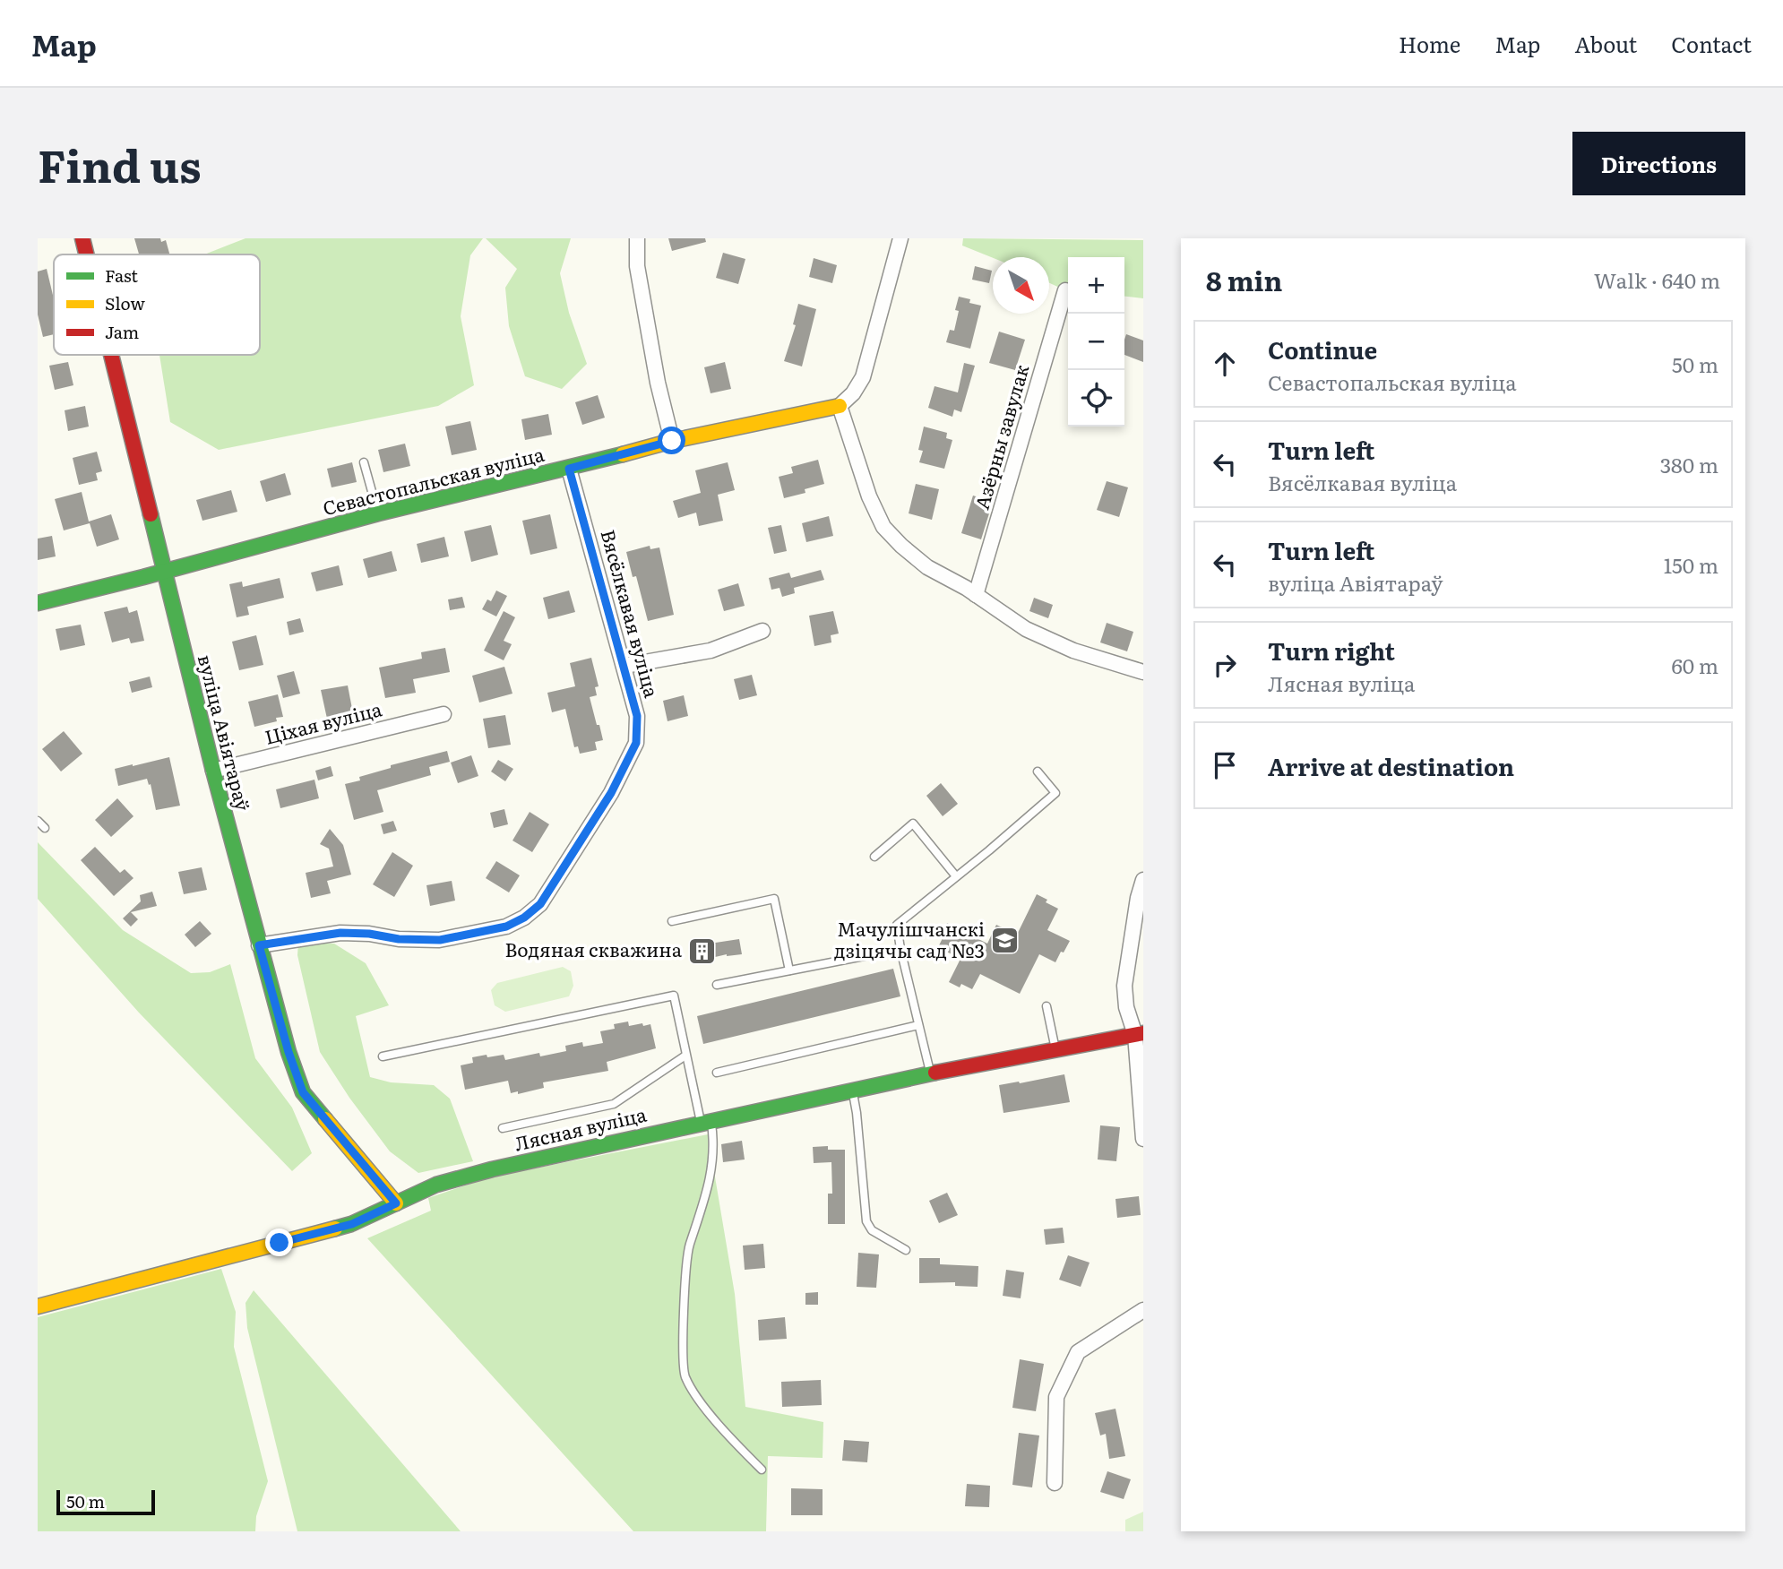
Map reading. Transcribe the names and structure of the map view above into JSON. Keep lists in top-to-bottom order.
{
  "streets": {
    "street": [
      "Азёрны завулак",
      "Севастопальская вуліца",
      "Вясёлкавая вуліца",
      "Ціхая вуліца",
      "вуліца Авіятараў",
      "Лясная вуліца"
    ]
  },
  "crossings": [
    ["Севастопальская вуліца", "Вясёлкавая вуліца"],
    ["Севастопальская вуліца", "вуліца Авіятараў"],
    ["Вясёлкавая вуліца", "вуліца Авіятараў"],
    ["Ціхая вуліца", "вуліца Авіятараў"],
    ["вуліца Авіятараў", "Лясная вуліца"]
  ],
  "places": {
    "school or university": ["Мачулішчанскі дзіцячы сад №3"],
    "building": ["Водяная скважина"]
  },
  "legend": ["Fast", "Slow", "Jam"],
  "scale_bar": "50 m",
  "north": "bottom right",
  "page": {
    "header": "Map",
    "nav": [
      "Home",
      "Map",
      "About",
      "Contact"
    ],
    "title": "Find us",
    "buttons": "Directions",
    "heading": ["8 min", "Walk · 640 m"],
    "map_buttons": ["+", "−"],
    "list": [
      ["Continue", "Севастопальская вуліца", "50 m"],
      ["Turn left", "Вясёлкавая вуліца", "380 m"],
      ["Turn left", "вуліца Авіятараў", "150 m"],
      ["Turn right", "Лясная вуліца", "60 m"],
      "Arrive at destination"
    ],
    "scale": "50 m"
  }
}
